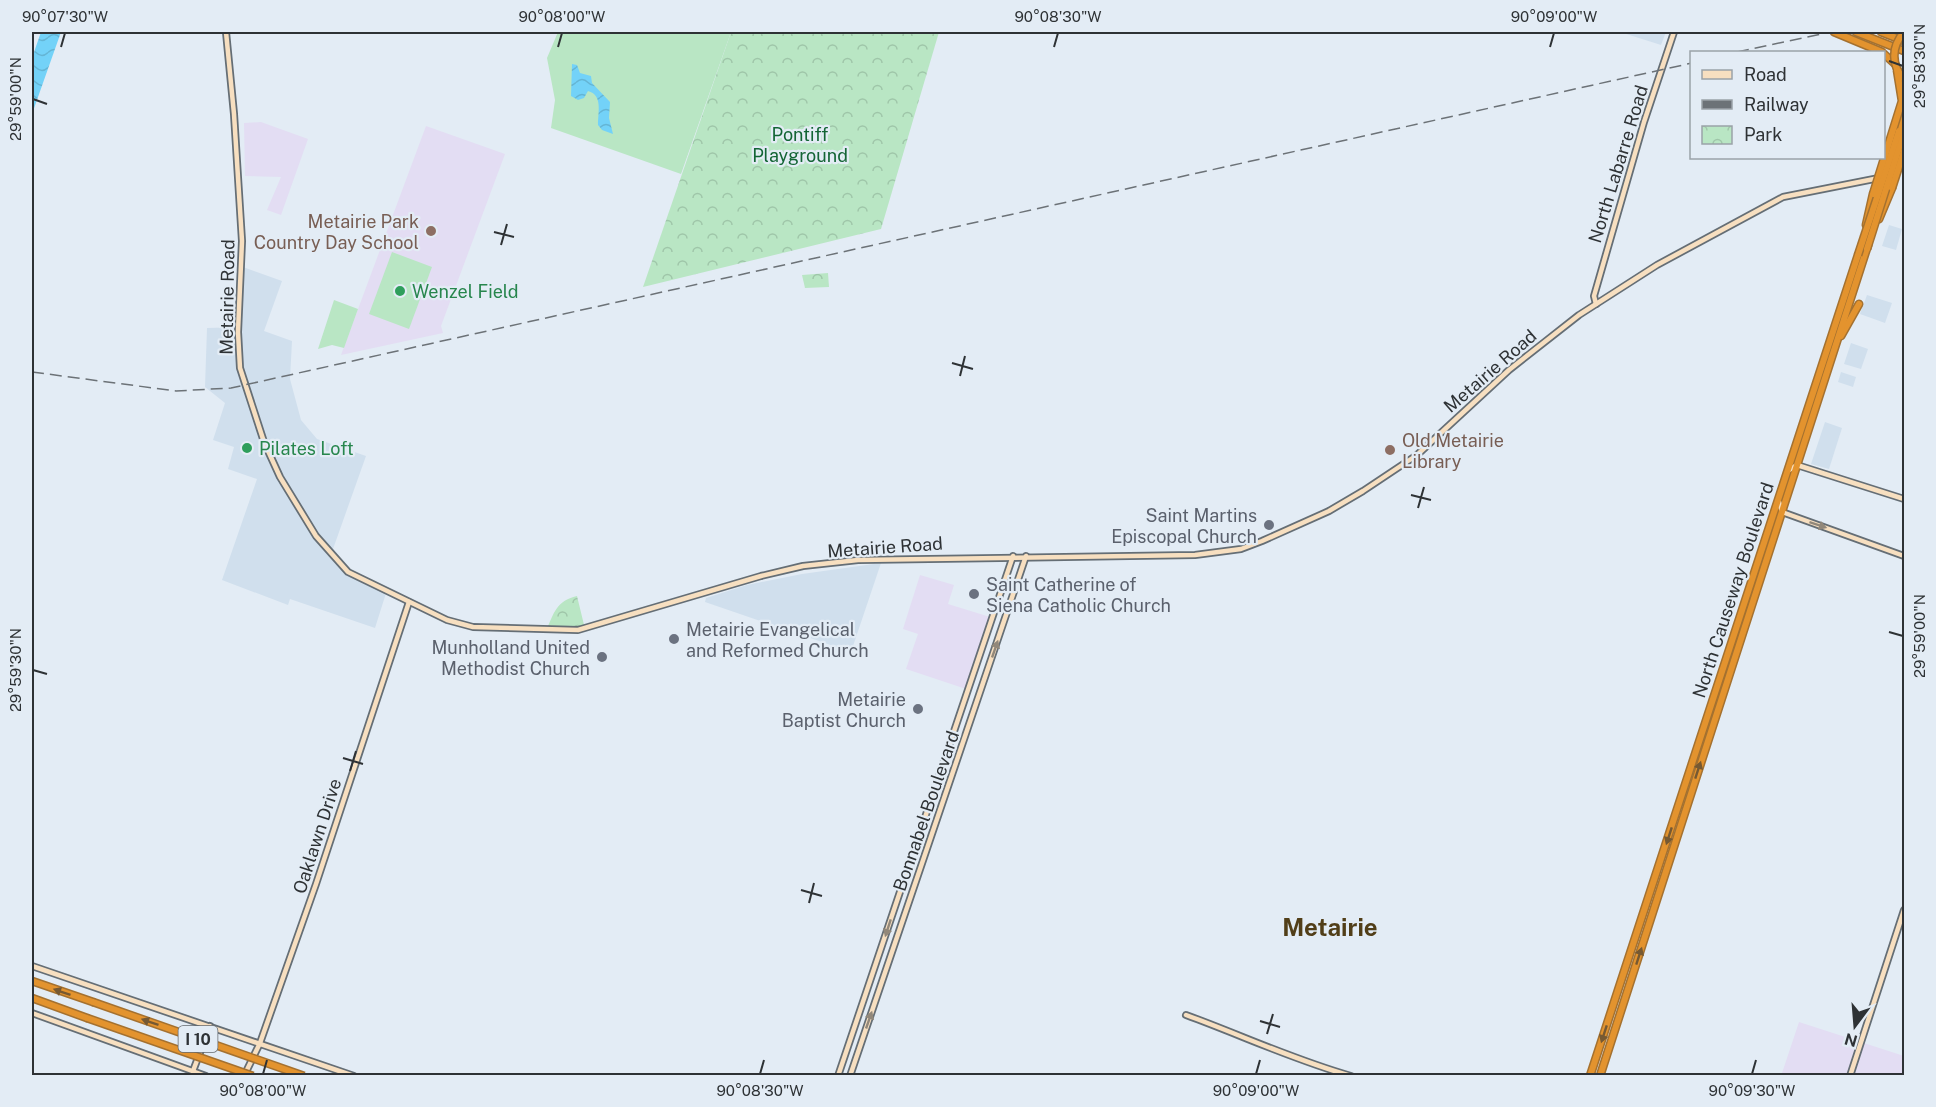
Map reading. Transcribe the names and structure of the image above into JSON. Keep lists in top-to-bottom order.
{
  "streets": {
    "highway": ["North Causeway Boulevard", "I 10"],
    "main road": [
      "North Labarre Road",
      "Metairie Road",
      "Bonnabel Boulevard",
      "Oaklawn Drive"
    ]
  },
  "crossings": [
    ["North Labarre Road", "Metairie Road"],
    ["Metairie Road", "Bonnabel Boulevard"],
    ["Metairie Road", "Oaklawn Drive"]
  ],
  "districts": ["Metairie"],
  "parks": ["Pontiff Playground"],
  "places": [
    "Metairie Park Country Day School",
    "Wenzel Field",
    "Pilates Loft",
    "Old Metairie Library",
    "Saint Martins Episcopal Church",
    "Saint Catherine of Siena Catholic Church",
    "Metairie Evangelical and Reformed Church",
    "Munholland United Methodist Church",
    "Metairie Baptist Church"
  ],
  "legend": ["Road", "Railway", "Park"],
  "north": "bottom",
  "coordinates": [
    "90°07'30\"W",
    "90°08'00\"W",
    "90°08'30\"W",
    "90°09'00\"W",
    "29°58'30\"N",
    "29°59'00\"N",
    "29°59'30\"N",
    "90°09'30\"W"
  ]
}
